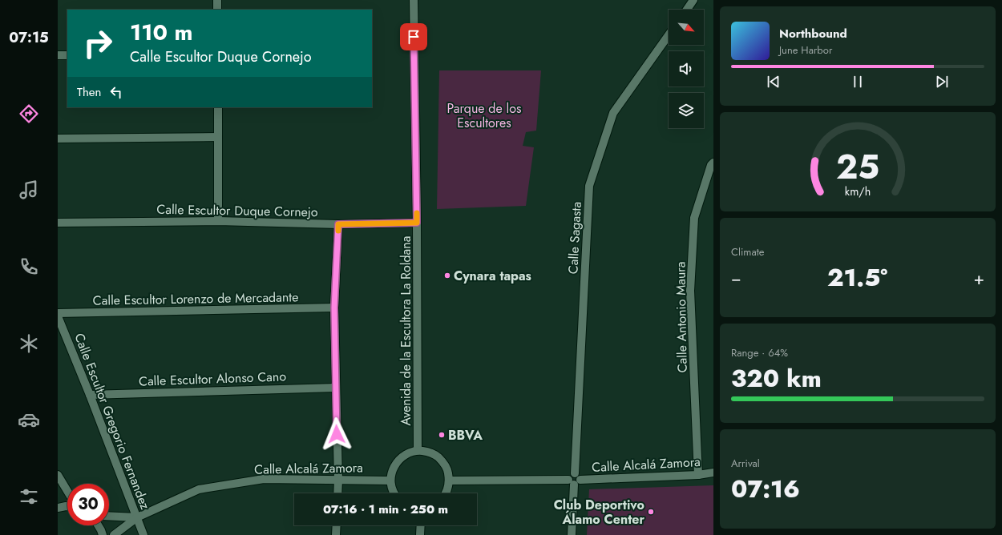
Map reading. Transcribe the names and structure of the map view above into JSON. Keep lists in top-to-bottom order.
{
  "streets": {
    "street": [
      "Calle Escultor Duque Cornejo",
      "Calle Sagasta",
      "Calle Escultor Lorenzo de Mercadante",
      "Calle Antonio Maura",
      "Avenida de la Escultora La Roldana",
      "Calle Escultor Alonso Cano",
      "Calle Escultor Gregorio Fernandez",
      "Calle Alcalá Zamora"
    ]
  },
  "crossings": [
    ["Calle Escultor Duque Cornejo", "Avenida de la Escultora La Roldana"],
    ["Calle Sagasta", "Calle Alcalá Zamora"],
    ["Calle Antonio Maura", "Calle Alcalá Zamora"],
    ["Calle Escultor Alonso Cano", "Calle Escultor Gregorio Fernandez"],
    ["Calle Escultor Gregorio Fernandez", "Calle Alcalá Zamora"]
  ],
  "parks": ["Parque de los Escultores"],
  "places": ["Cynara tapas", "BBVA", "Club Deportivo Álamo Center"],
  "north": "bottom right",
  "page": {
    "tabs": "07:15",
    "turn": ["110 m", "Calle Escultor Duque Cornejo"],
    "song": ["Northbound", "June Harbor"],
    "then": "Then",
    "tile": [
      "Climate",
      ["Range · 64%", "320 km"],
      ["Arrival", "07:16"]
    ],
    "heat": ["−", "21.5°", "+"],
    "limit": "30",
    "trip": "07:16 · 1 min · 250 m",
    "gauge": ["25", "km/h"]
  }
}
